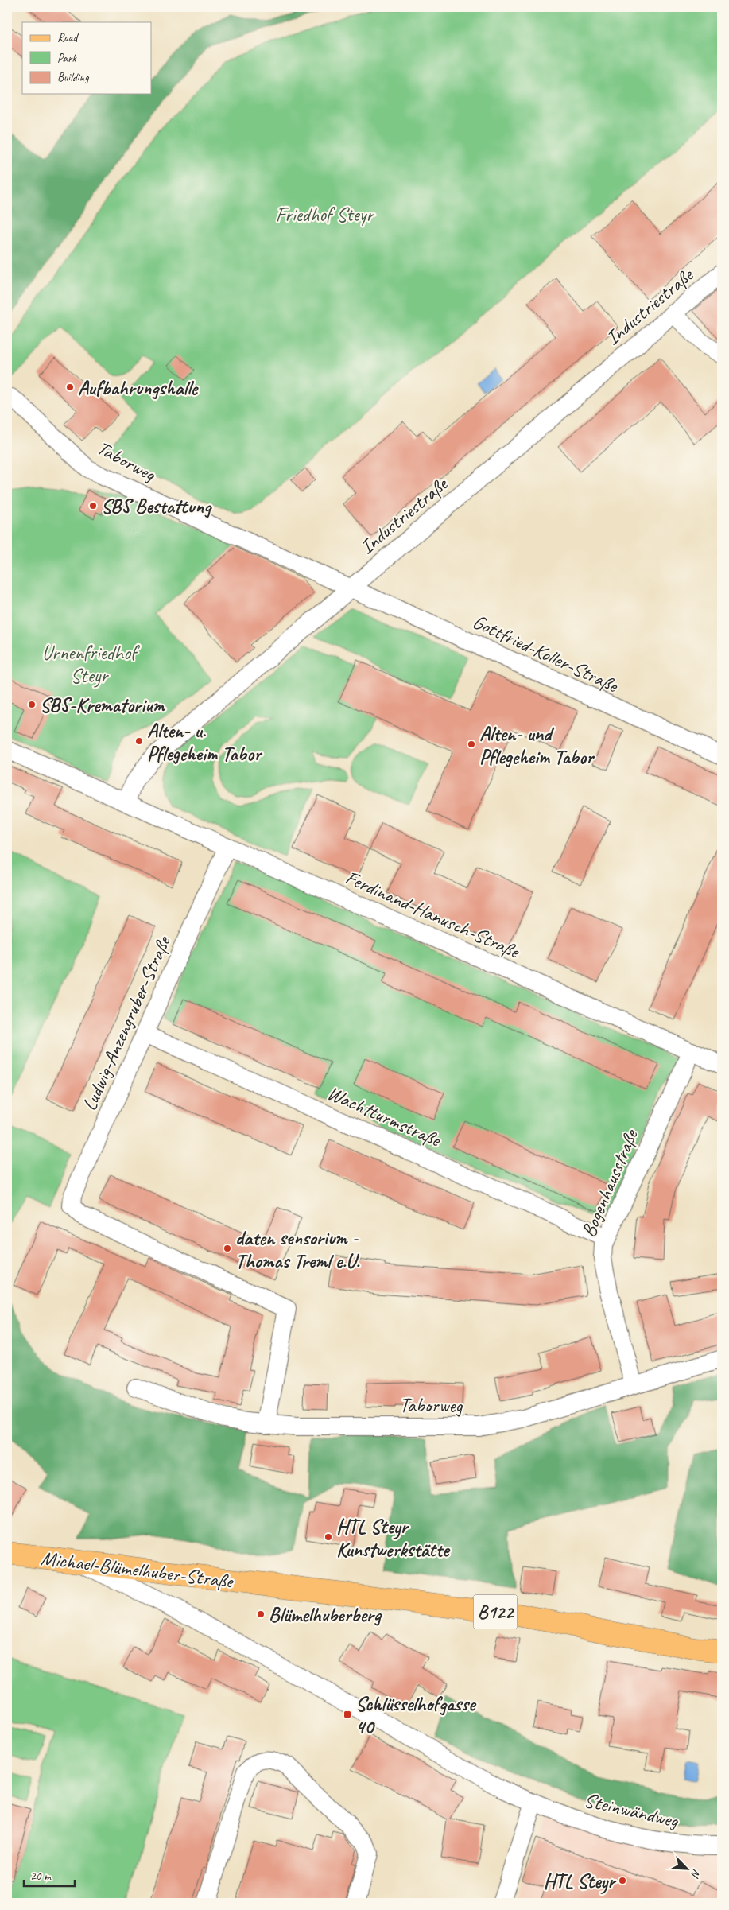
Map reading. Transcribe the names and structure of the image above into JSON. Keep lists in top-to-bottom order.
{
  "streets": {
    "main road": ["Michael-Blümelhuber-Straße", "B122"],
    "street": [
      "Industriestraße",
      "Taborweg",
      "Gottfried-Koller-Straße",
      "Ferdinand-Hanusch-Straße",
      "Ludwig-Anzengruber-Straße",
      "Wachtturmstraße",
      "Bogenhausstraße",
      "Steinwändweg"
    ]
  },
  "crossings": [
    ["Industriestraße", "Taborweg"],
    ["Industriestraße", "Gottfried-Koller-Straße"],
    ["Industriestraße", "Ferdinand-Hanusch-Straße"],
    ["Taborweg", "Gottfried-Koller-Straße"],
    ["Taborweg", "Ludwig-Anzengruber-Straße"],
    ["Taborweg", "Bogenhausstraße"],
    ["Ferdinand-Hanusch-Straße", "Ludwig-Anzengruber-Straße"],
    ["Ferdinand-Hanusch-Straße", "Bogenhausstraße"],
    ["Ludwig-Anzengruber-Straße", "Wachtturmstraße"],
    ["Wachtturmstraße", "Bogenhausstraße"],
    ["Michael-Blümelhuber-Straße", "Steinwändweg"]
  ],
  "parks": ["Friedhof Steyr", "Urnenfriedhof Steyr"],
  "places": {
    "other": [
      "Aufbahrungshalle",
      "SBS Bestattung",
      "SBS-Krematorium",
      "Alten- u. Pflegeheim Tabor",
      "Alten- und Pflegeheim Tabor",
      "daten sensorium - Thomas Treml e.U.",
      "HTL Steyr Kunstwerkstätte",
      "Blümelhuberberg",
      "HTL Steyr"
    ],
    "transit": ["Schlüsselhofgasse 40"]
  },
  "legend": ["Road", "Park", "Building"],
  "scale_bar": "20 m",
  "north": "bottom right"
}
